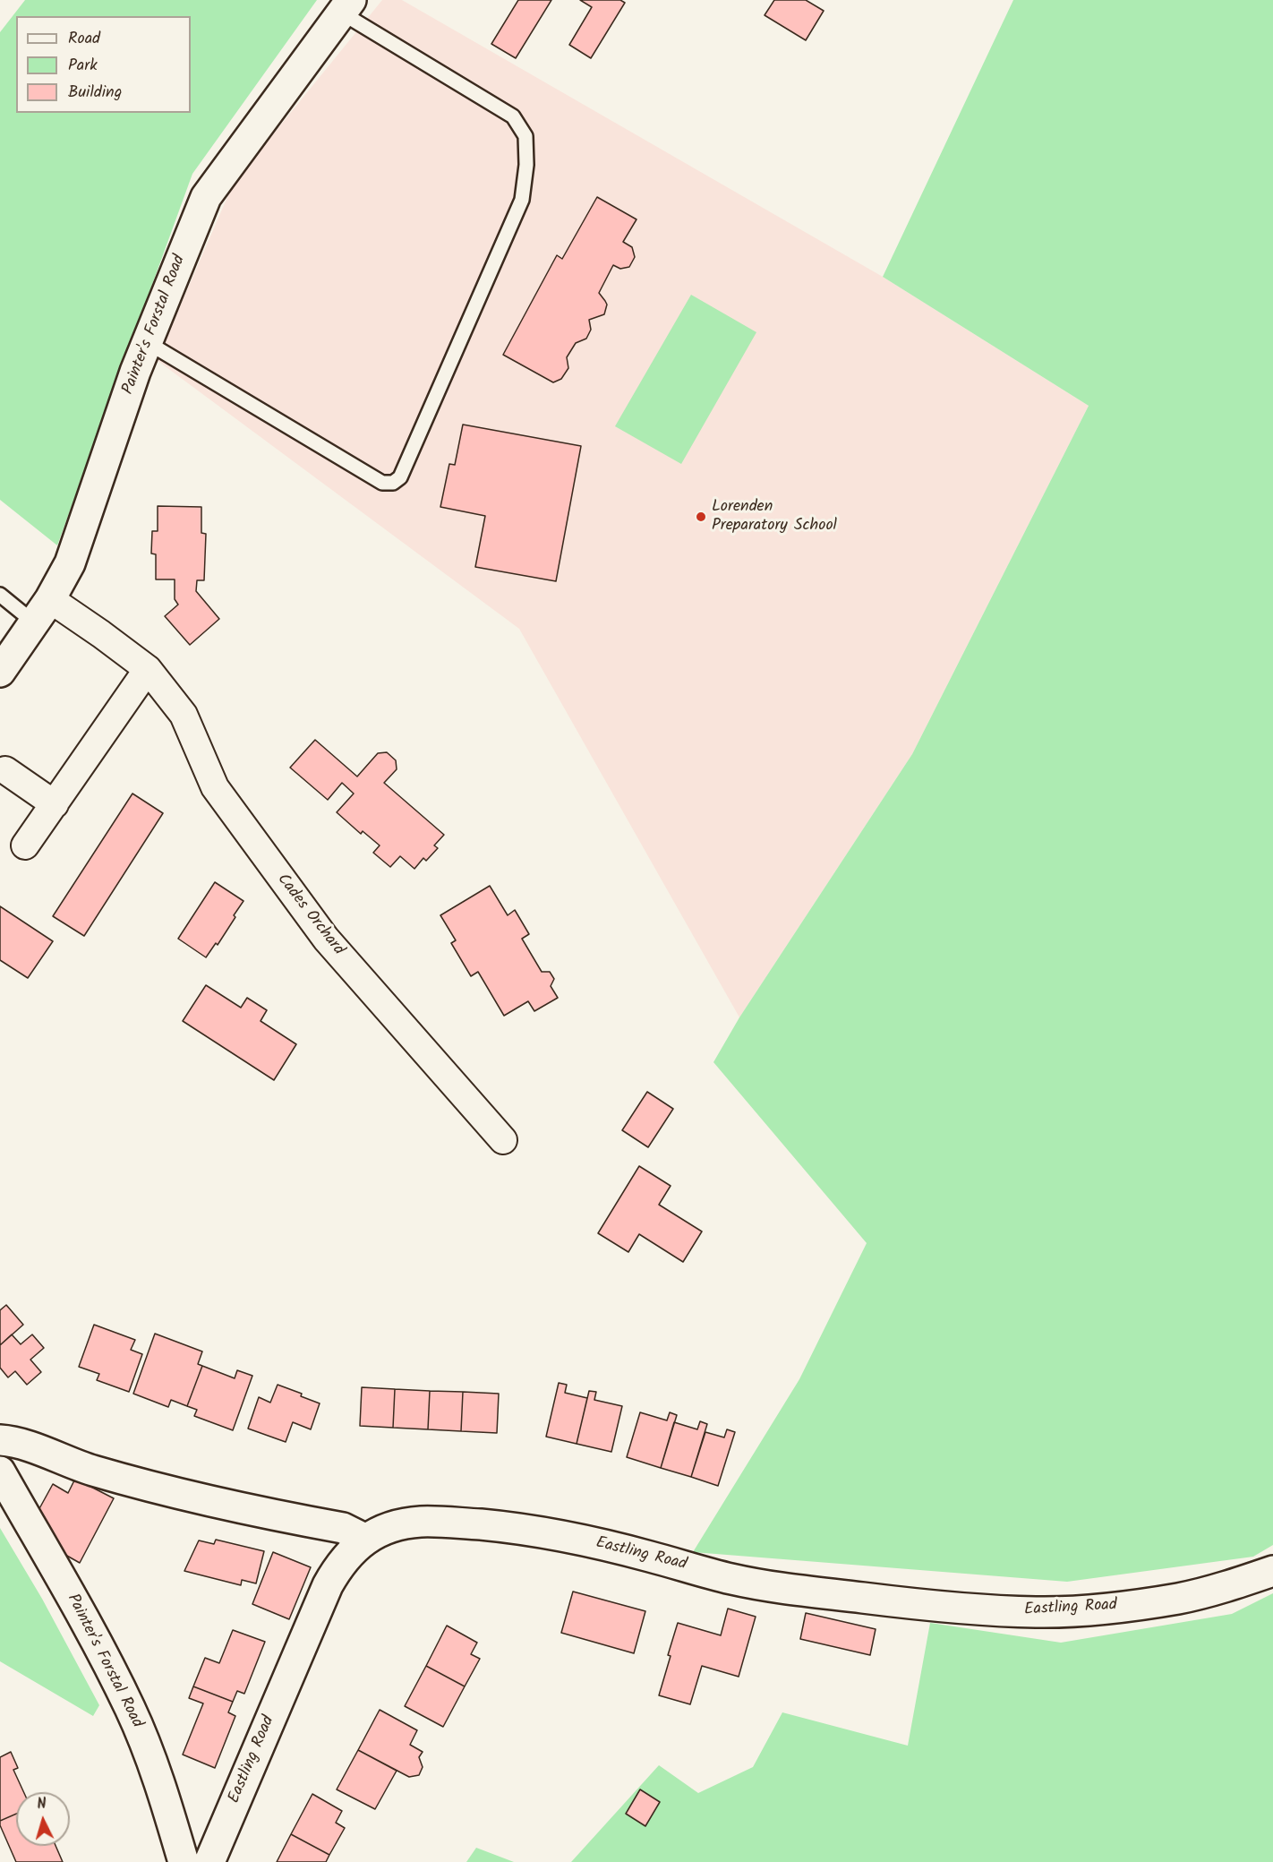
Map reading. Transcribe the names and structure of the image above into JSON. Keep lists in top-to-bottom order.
{
  "streets": {
    "street": ["Painter's Forstal Road", "Cades Orchard", "Eastling Road"]
  },
  "crossings": [
    ["Painter's Forstal Road", "Cades Orchard"]
  ],
  "places": ["Lorenden Preparatory School"],
  "legend": ["Road", "Park", "Building"],
  "north": "top"
}
